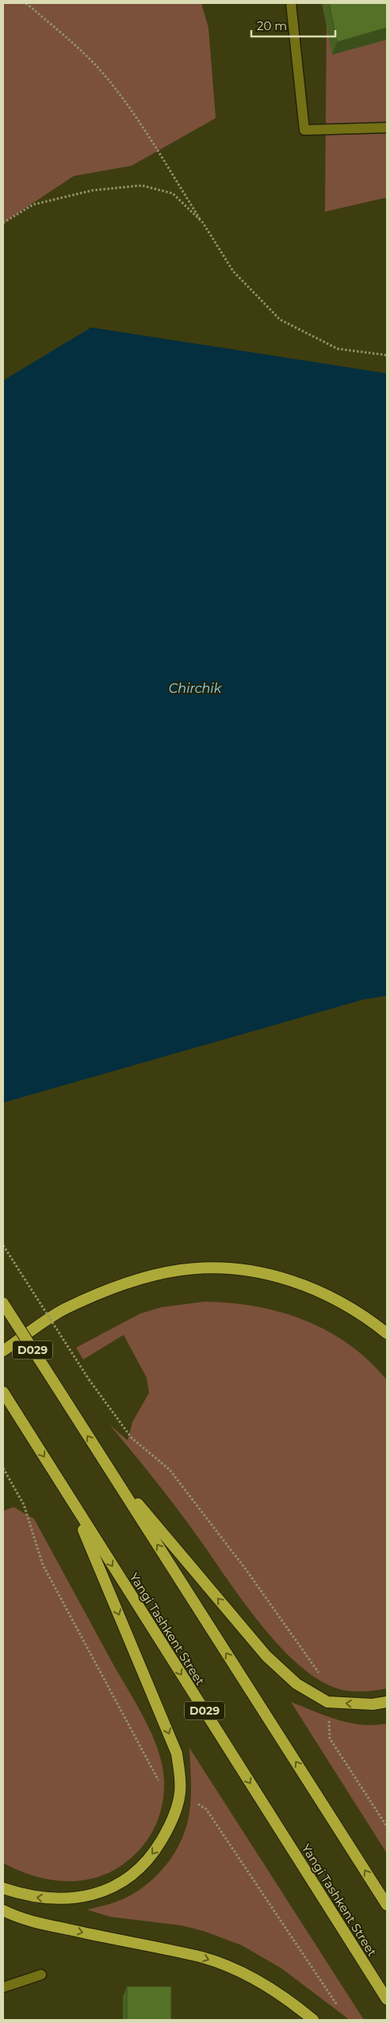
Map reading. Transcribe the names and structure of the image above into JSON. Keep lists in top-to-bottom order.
{
  "streets": {
    "highway": ["D029", "Yangi Tashkent Street"]
  },
  "water": ["Chirchik"],
  "scale_bar": "20 m"
}
